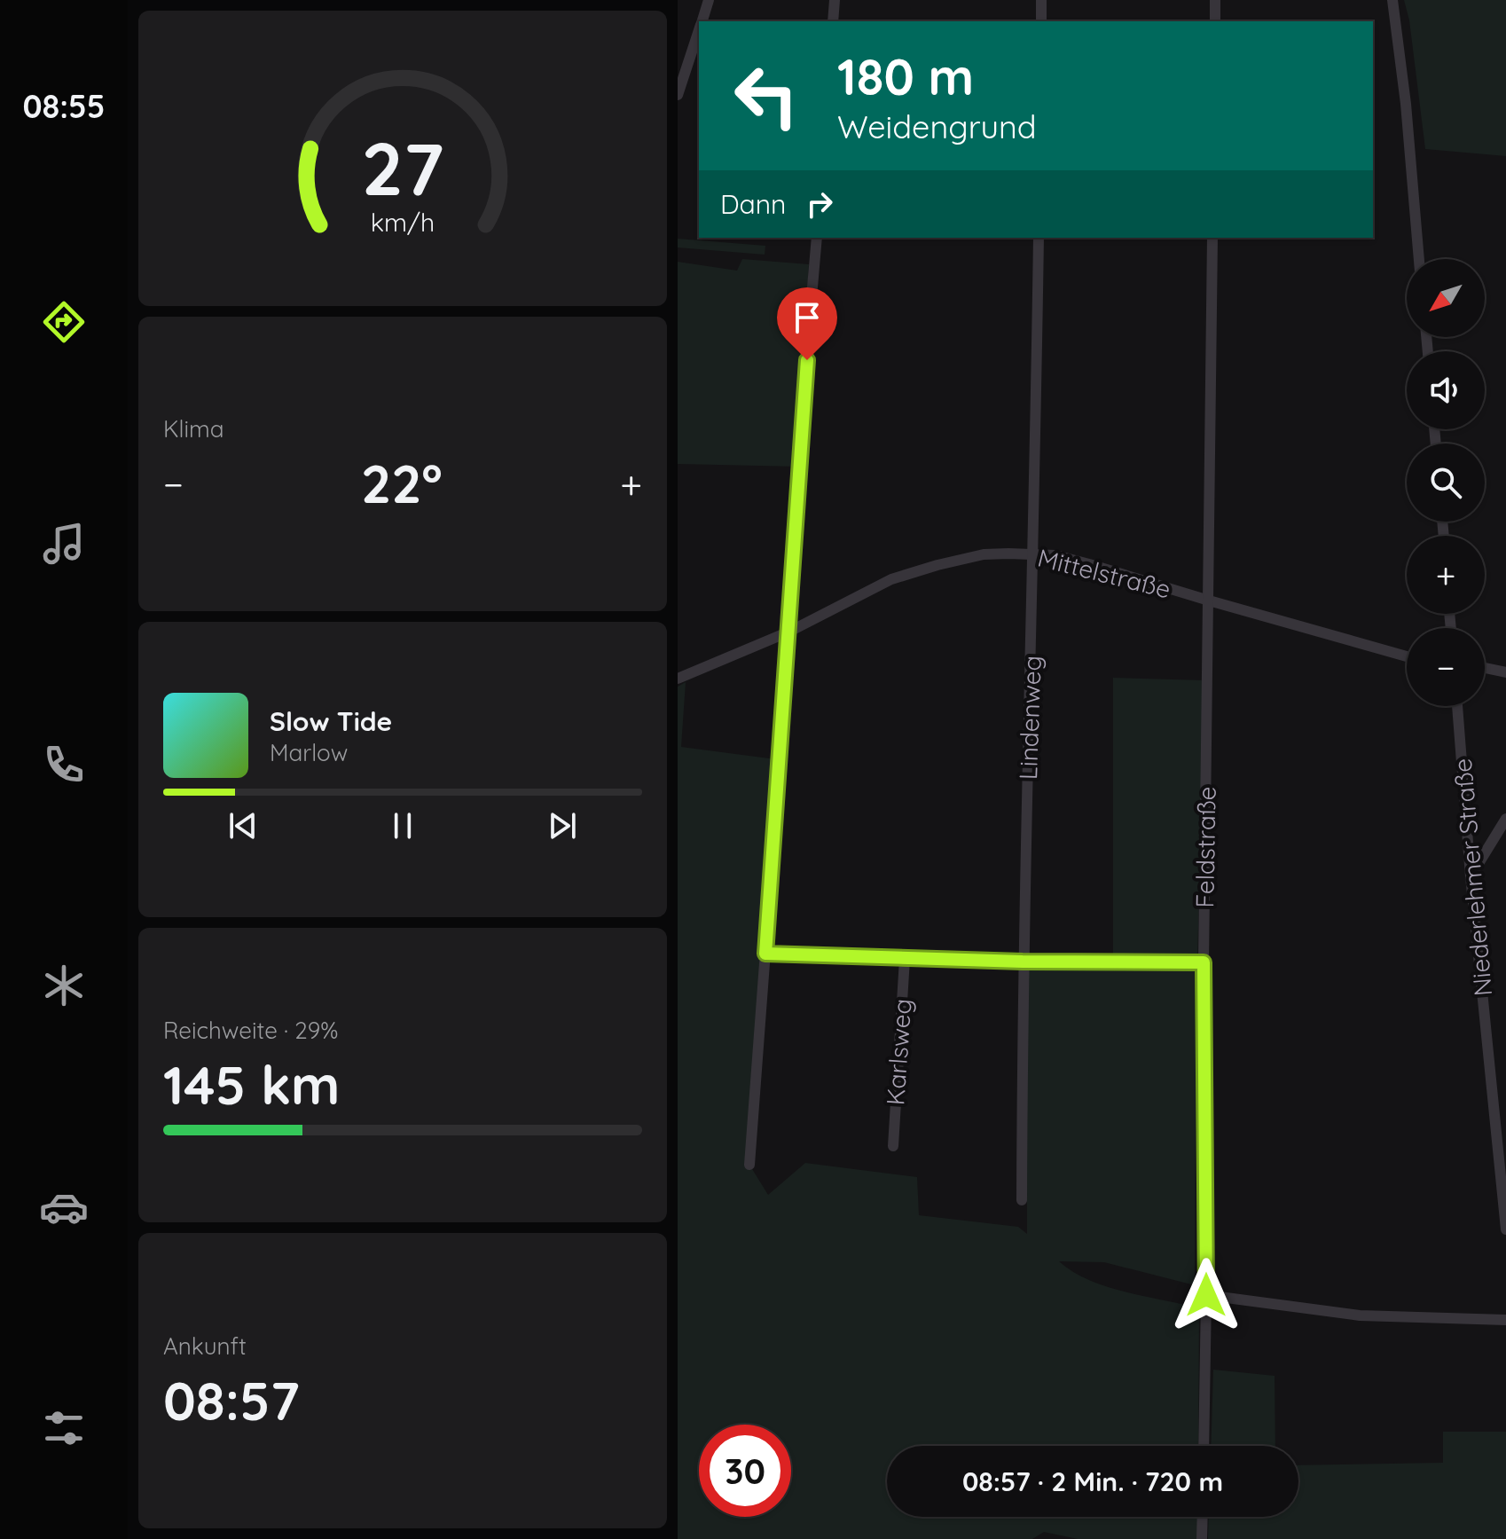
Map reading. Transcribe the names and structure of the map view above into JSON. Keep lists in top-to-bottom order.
{
  "streets": {
    "street": [
      "Mittelstraße",
      "Lindenweg",
      "Feldstraße",
      "Niederlehmer Straße",
      "Karlsweg"
    ]
  },
  "crossings": [
    ["Mittelstraße", "Lindenweg"],
    ["Mittelstraße", "Feldstraße"]
  ],
  "north": "bottom left",
  "page": {
    "tabs": "08:55",
    "turn": ["180 m", "Weidengrund"],
    "then": "Dann",
    "map_buttons": ["+", "−"],
    "tile": [
      "Klima",
      ["Reichweite · 29%", "145 km"],
      ["Ankunft", "08:57"]
    ],
    "heat": ["−", "22°", "+"],
    "song": ["Slow Tide", "Marlow"],
    "limit": "30",
    "trip": "08:57 · 2 Min. · 720 m",
    "gauge": ["27", "km/h"]
  }
}
